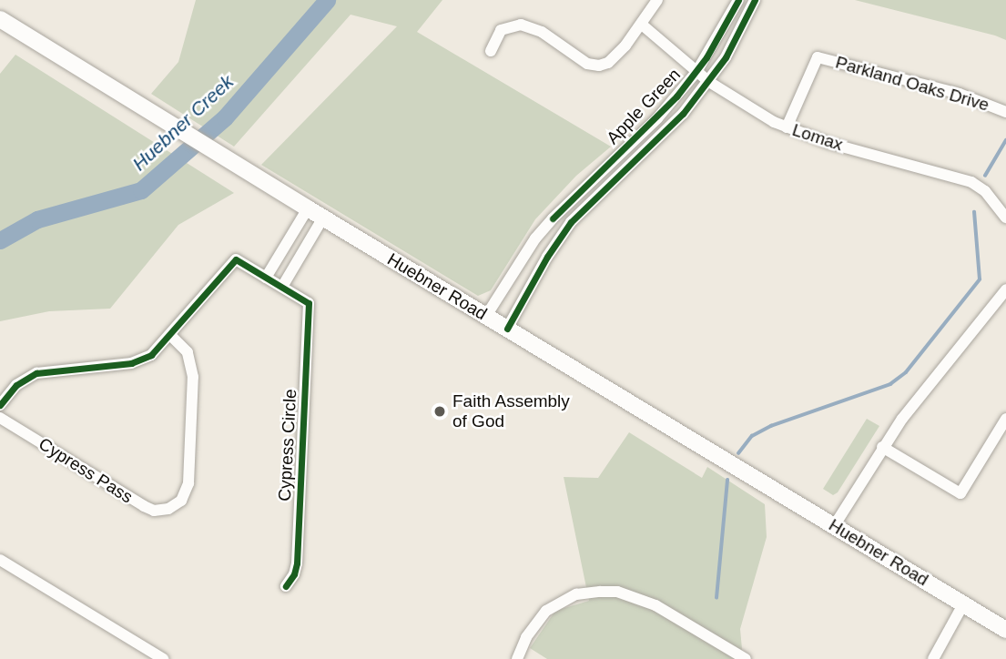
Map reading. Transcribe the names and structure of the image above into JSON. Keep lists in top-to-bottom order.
{
  "streets": {
    "main road": ["Huebner Road"],
    "street": [
      "Parkland Oaks Drive",
      "Apple Green",
      "Lomax",
      "Cypress Circle",
      "Cypress Pass"
    ]
  },
  "crossings": [
    ["Parkland Oaks Drive", "Lomax"],
    ["Apple Green", "Lomax"],
    ["Apple Green", "Huebner Road"]
  ],
  "water": ["Huebner Creek"],
  "places": ["Faith Assembly of God"]
}
